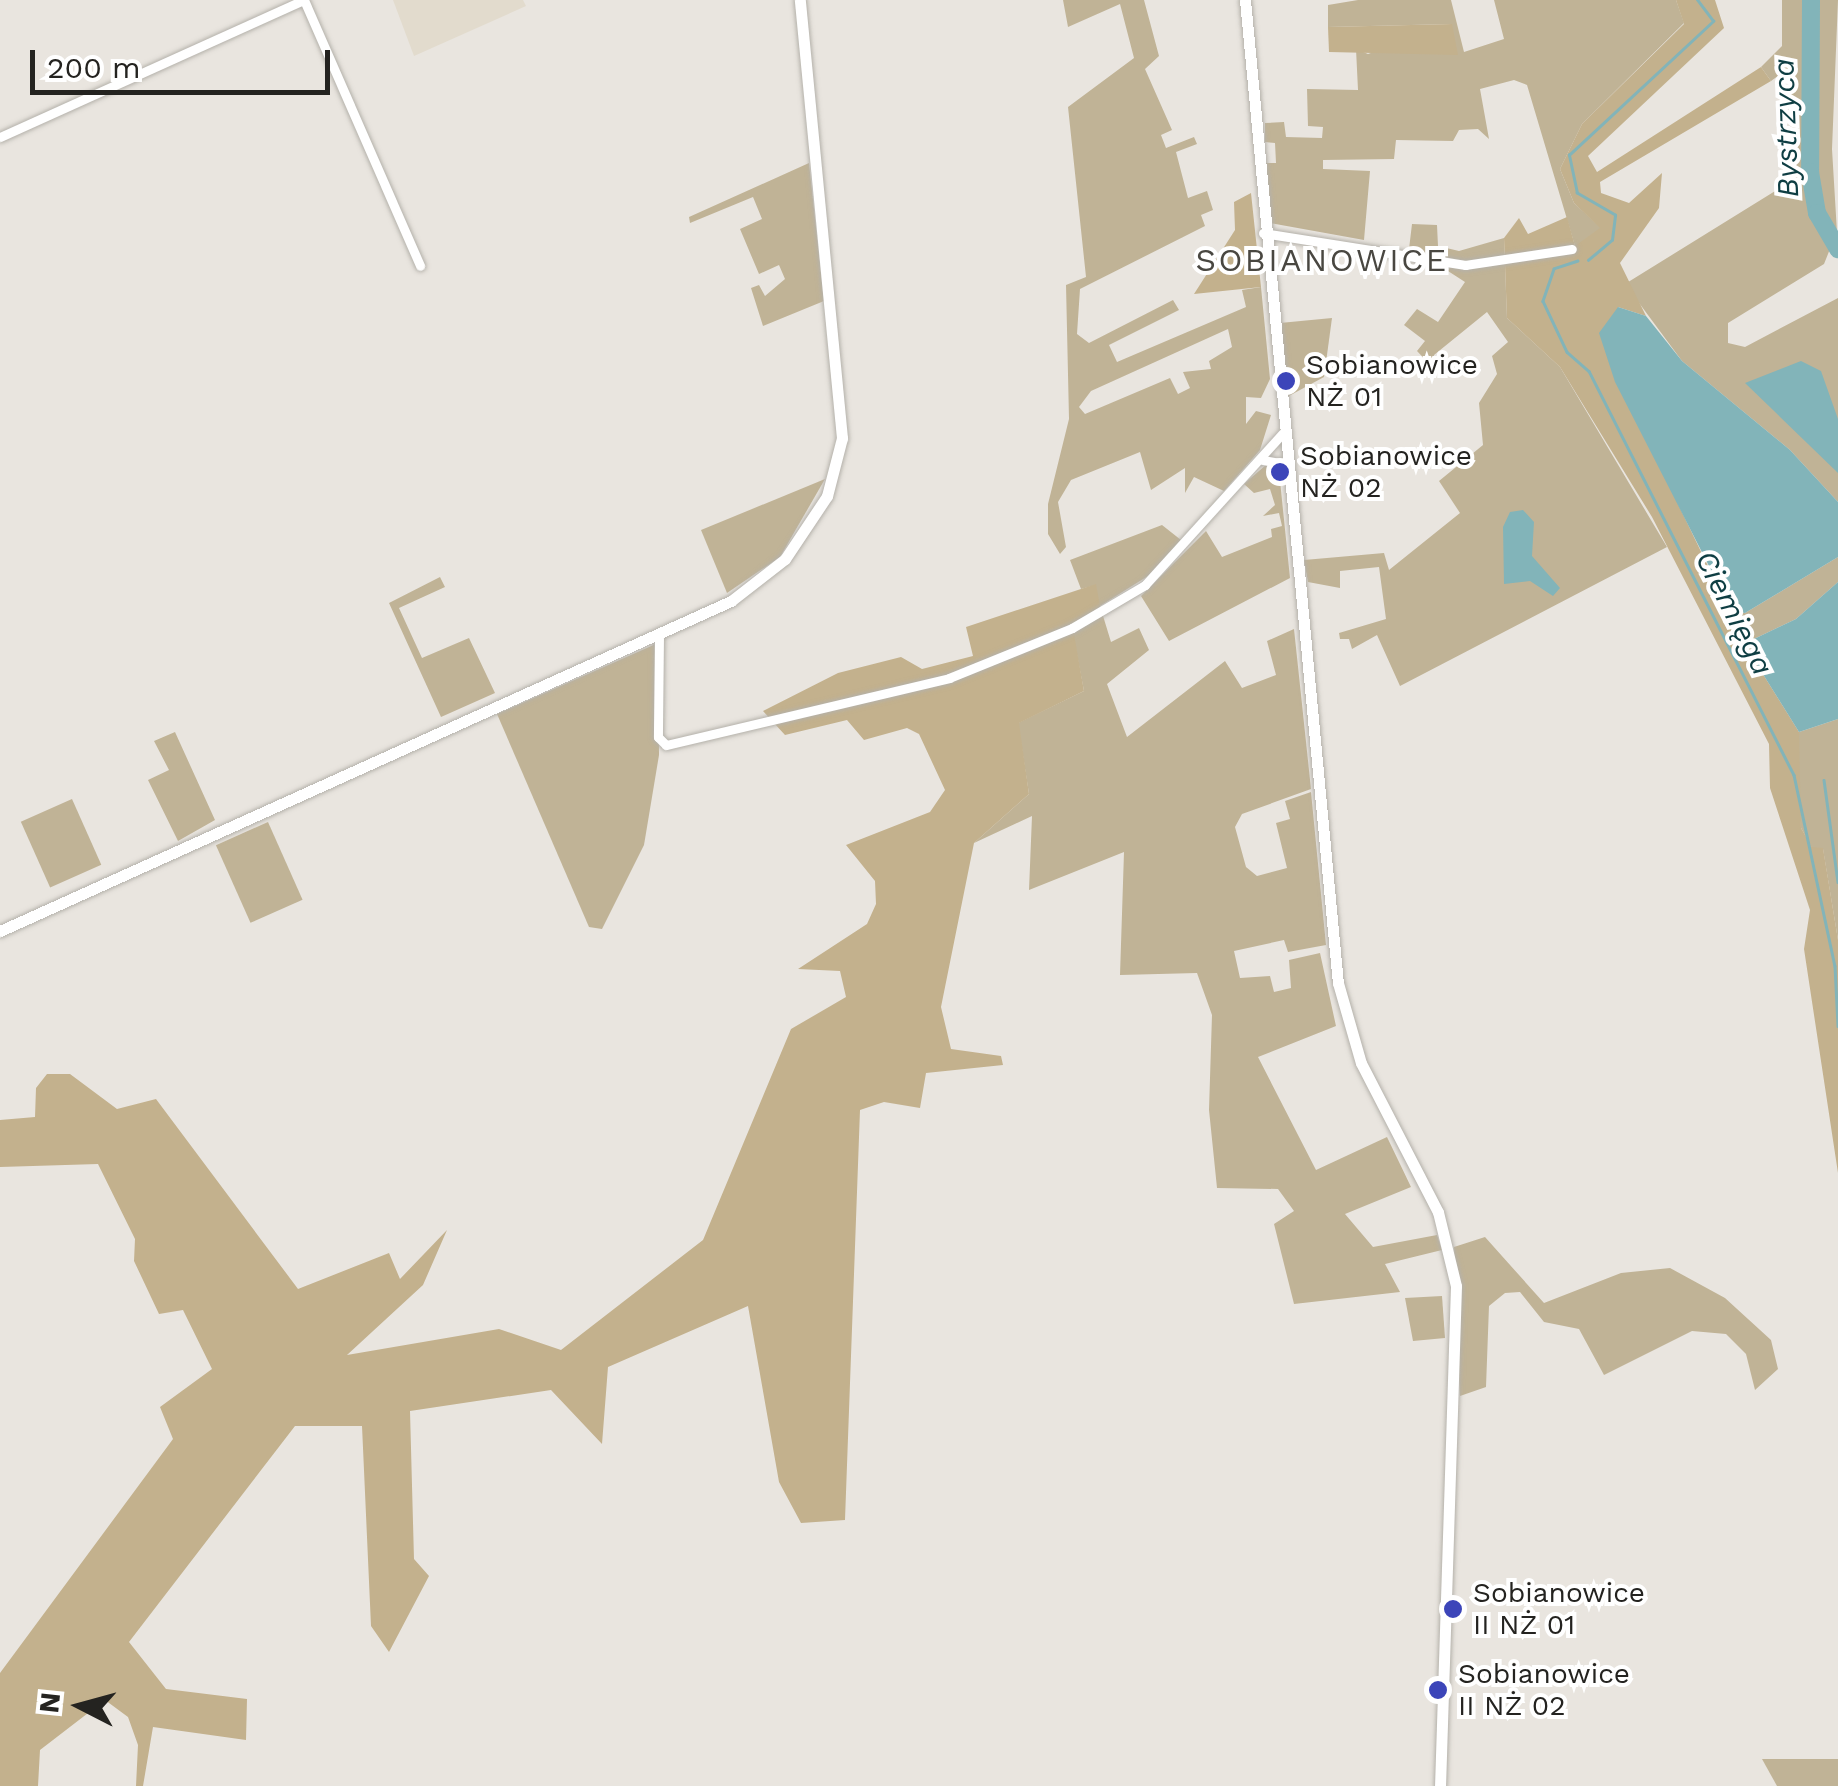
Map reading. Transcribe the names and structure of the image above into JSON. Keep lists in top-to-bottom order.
{
  "districts": ["SOBIANOWICE"],
  "water": ["Bystrzyca", "Ciemięga"],
  "places": [
    "Sobianowice NŻ 01",
    "Sobianowice NŻ 02",
    "Sobianowice II NŻ 01",
    "Sobianowice II NŻ 02"
  ],
  "scale_bar": "200 m",
  "north": "left"
}
